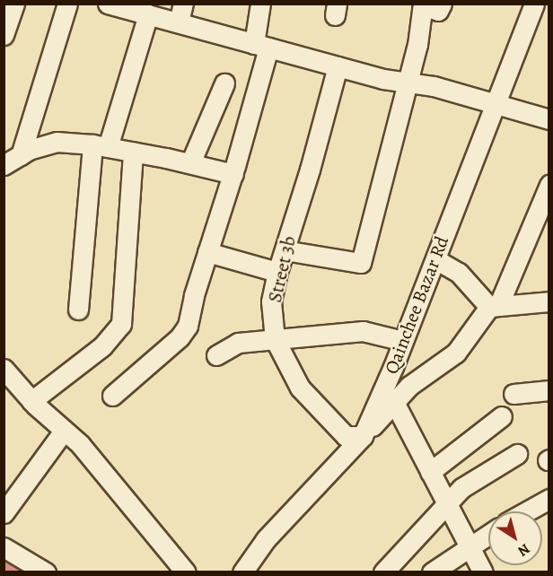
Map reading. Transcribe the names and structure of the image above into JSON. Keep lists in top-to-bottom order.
{
  "streets": {
    "street": ["Street 3b", "Qainchee Bazar Rd"]
  },
  "crossings": [
    ["Street 3b", "Qainchee Bazar Rd"]
  ],
  "north": "bottom right"
}
